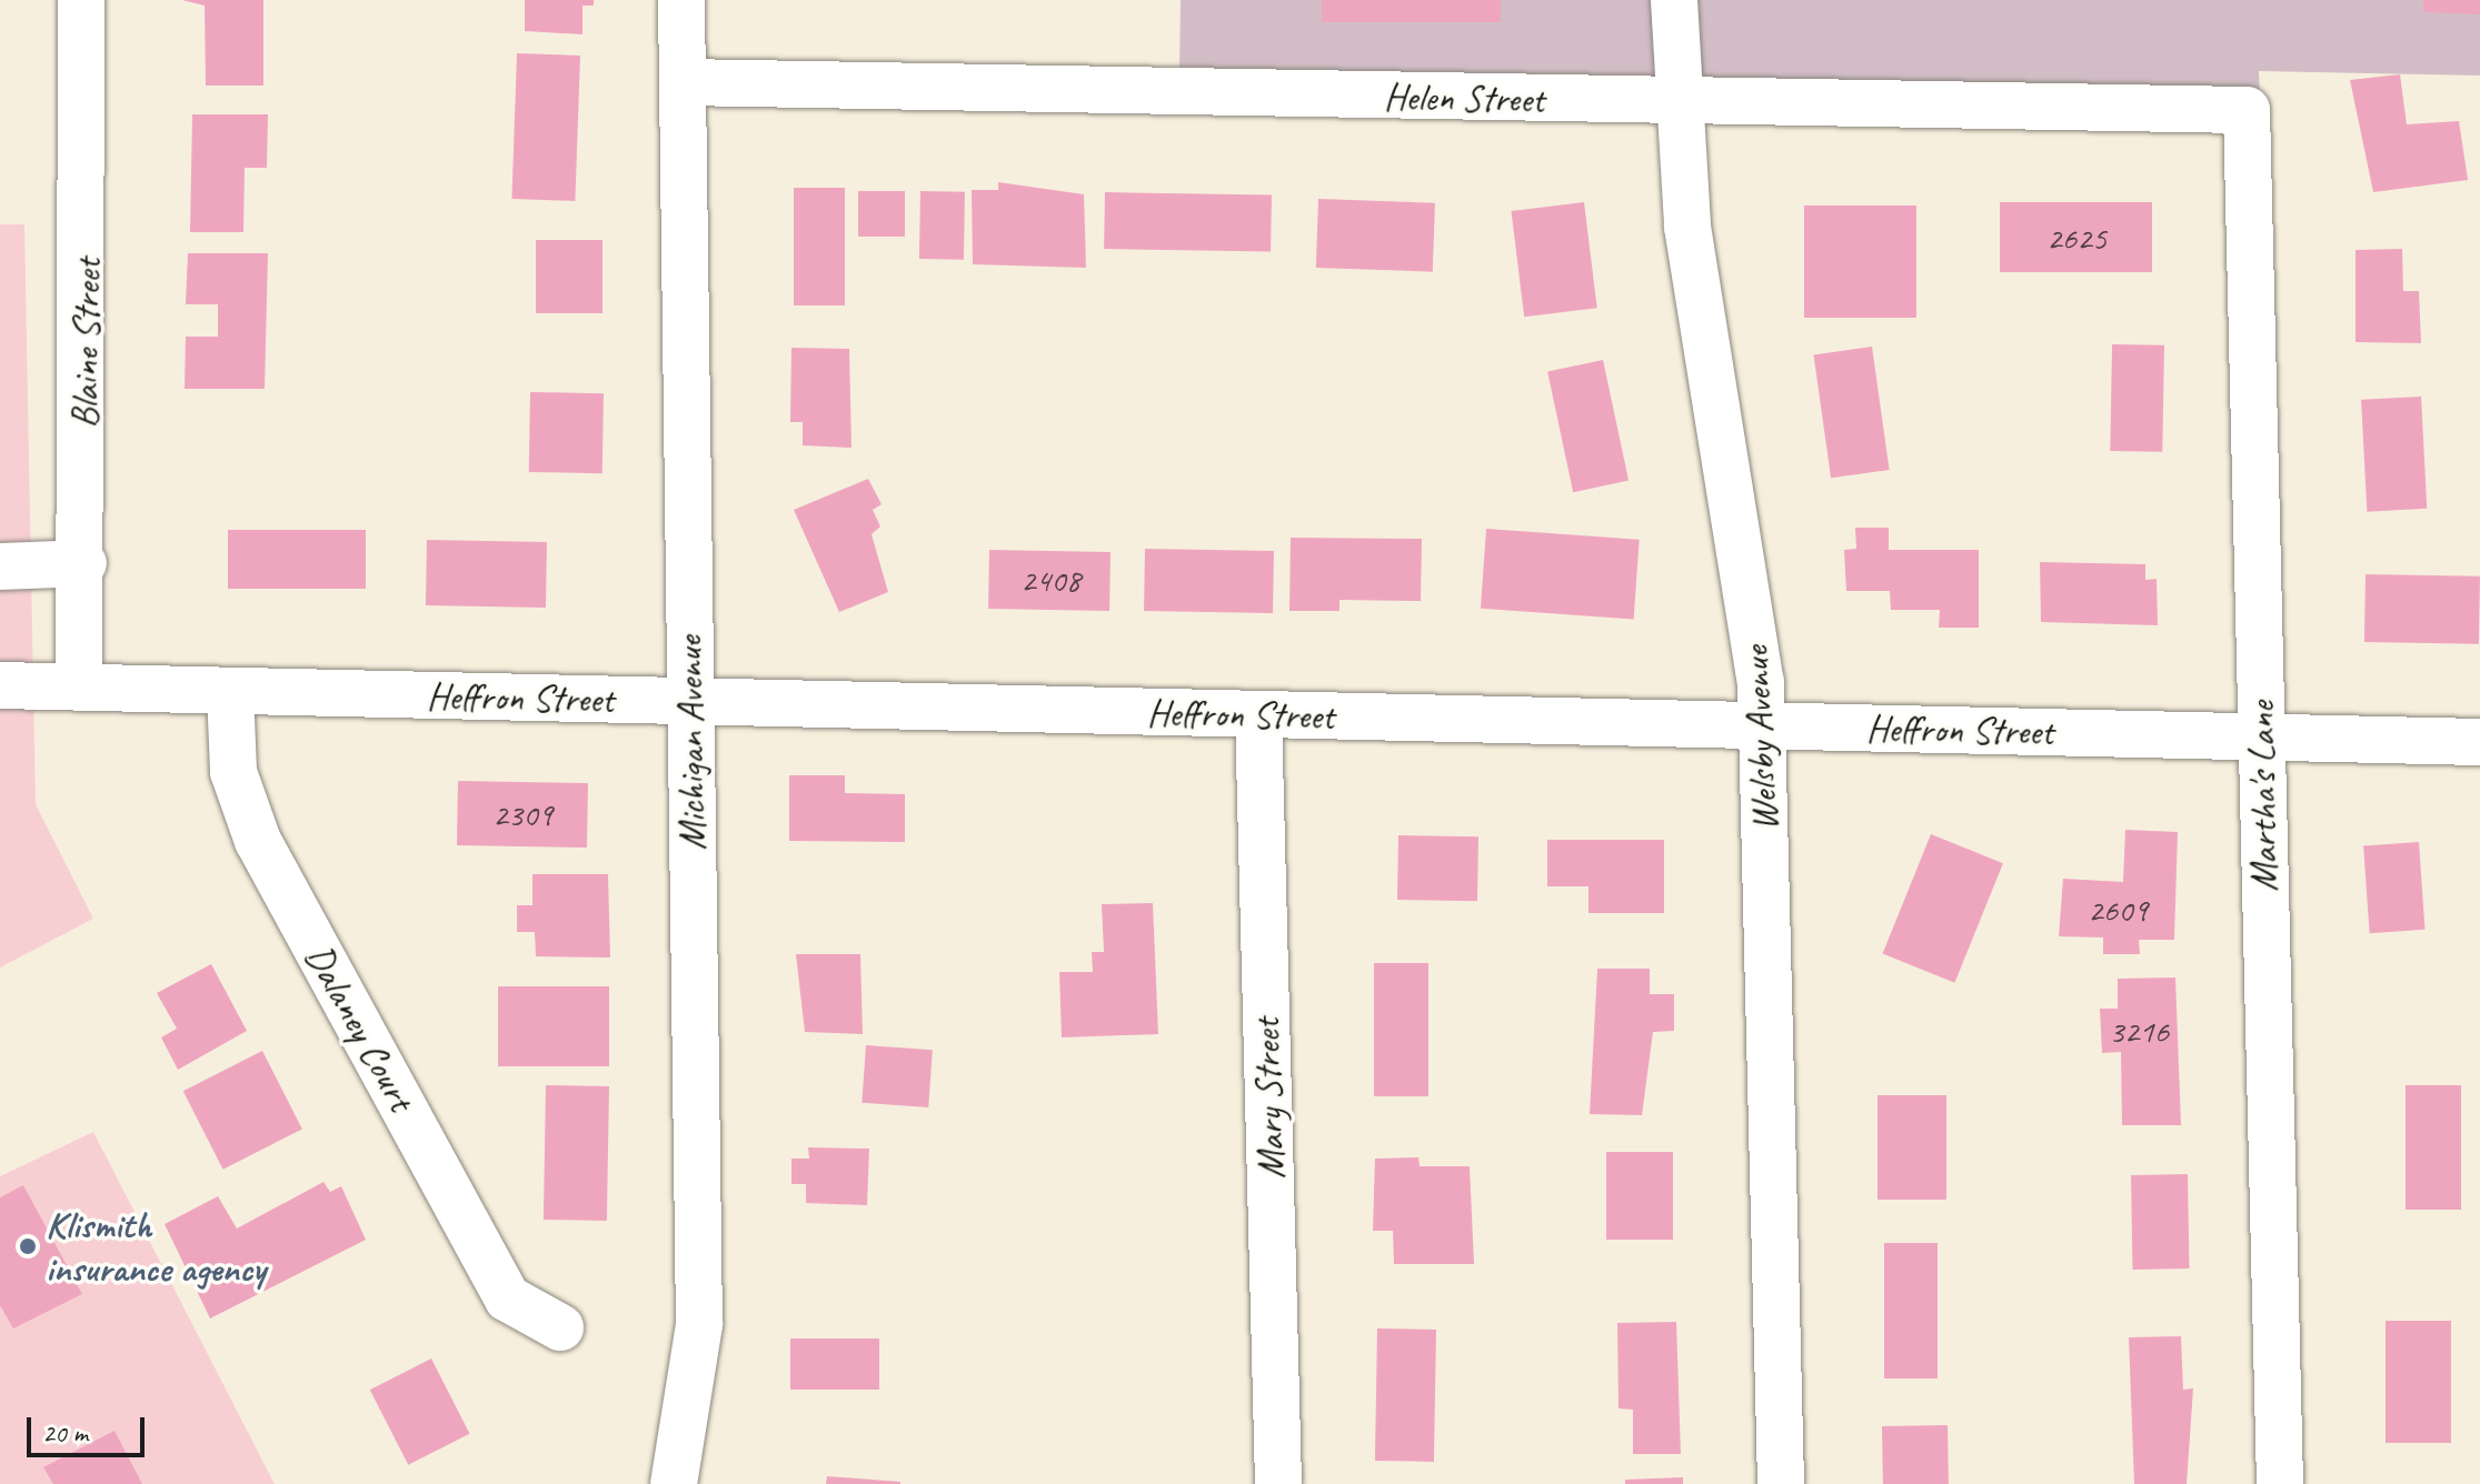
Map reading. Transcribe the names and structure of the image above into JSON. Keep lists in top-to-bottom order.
{
  "streets": {
    "street": [
      "Helen Street",
      "Blaine Street",
      "Heffron Street",
      "Welsby Avenue",
      "Michigan Avenue",
      "Martha's Lane",
      "Dalaney Court",
      "Mary Street"
    ]
  },
  "crossings": [
    ["Helen Street", "Welsby Avenue"],
    ["Helen Street", "Michigan Avenue"],
    ["Helen Street", "Martha's Lane"],
    ["Blaine Street", "Heffron Street"],
    ["Heffron Street", "Welsby Avenue"],
    ["Heffron Street", "Michigan Avenue"],
    ["Heffron Street", "Martha's Lane"],
    ["Heffron Street", "Dalaney Court"],
    ["Heffron Street", "Mary Street"]
  ],
  "places": ["Klismith insurance agency"],
  "house_numbers": [
    "2625",
    "2408",
    "2309",
    "2609",
    "3216"
  ],
  "scale_bar": "20 m"
}
